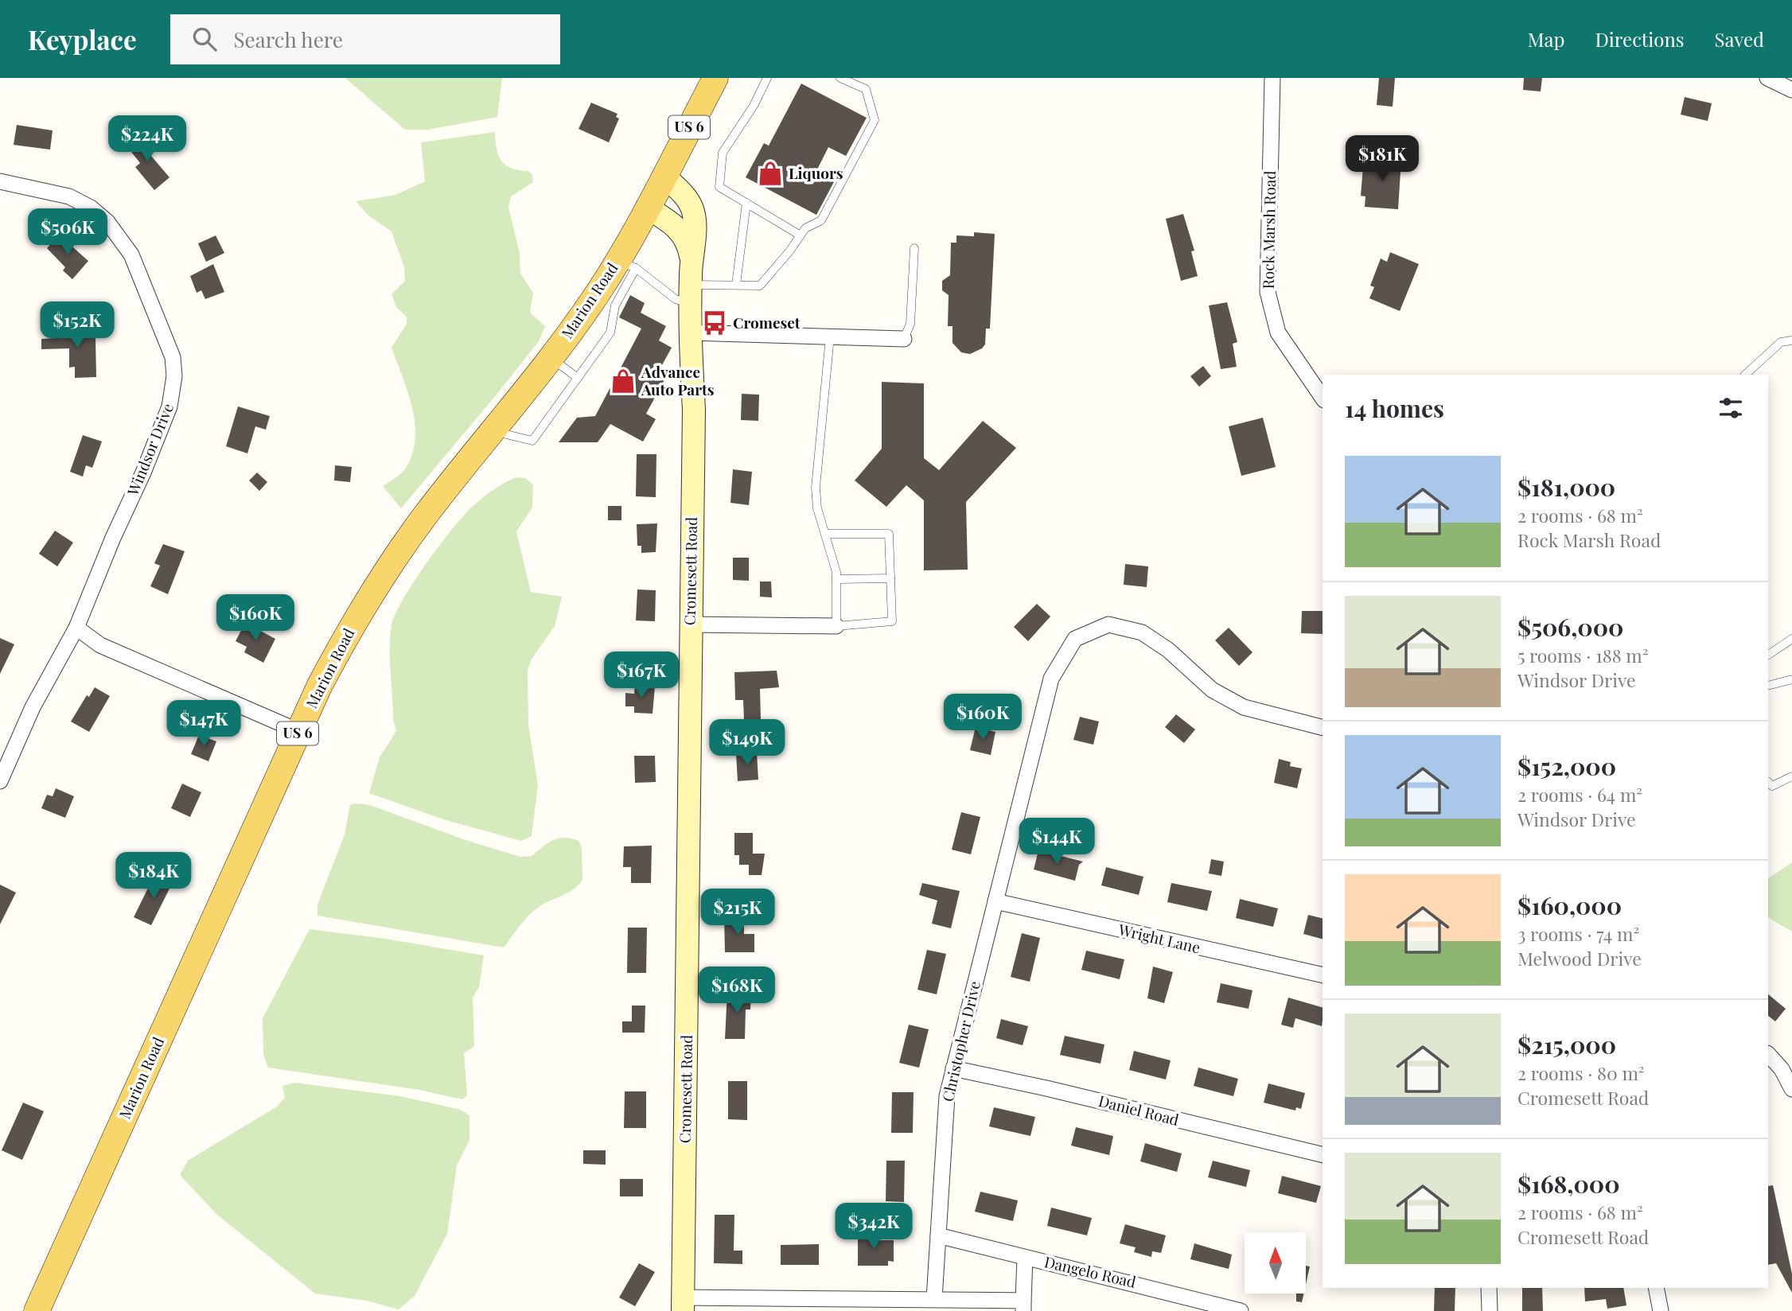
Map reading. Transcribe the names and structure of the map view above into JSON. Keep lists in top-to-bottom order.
{
  "streets": {
    "main road": ["US 6", "Marion Road"],
    "street": [
      "Rock Marsh Road",
      "Windsor Drive",
      "Cromesett Road",
      "Wright Lane",
      "Christopher Drive",
      "Daniel Road",
      "Dangelo Road"
    ]
  },
  "crossings": [
    ["Marion Road", "Cromesett Road"],
    ["Wright Lane", "Christopher Drive"],
    ["Christopher Drive", "Daniel Road"],
    ["Christopher Drive", "Dangelo Road"]
  ],
  "places": {
    "shop": ["Liquors", "Advance Auto Parts"],
    "bus stop": ["Cromeset"]
  },
  "north": "top",
  "page": {
    "header": "Keyplace",
    "search": "Search here",
    "nav": ["Map", "Directions", "Saved"],
    "price": [
      "$224K",
      "$181K",
      "$506K",
      "$152K",
      "$160K",
      "$167K",
      "$160K",
      "$147K",
      "$149K",
      "$144K",
      "$184K",
      "$215K",
      "$168K",
      "$342K"
    ],
    "heading": "14 homes",
    "list": [
      {
        "name": "$181,000",
        "note": "2 rooms · 68 m² · Rock Marsh Road"
      },
      {
        "name": "$506,000",
        "note": "5 rooms · 188 m² · Windsor Drive"
      },
      {
        "name": "$152,000",
        "note": "2 rooms · 64 m² · Windsor Drive"
      },
      {
        "name": "$160,000",
        "note": "3 rooms · 74 m² · Melwood Drive"
      },
      {
        "name": "$215,000",
        "note": "2 rooms · 80 m² · Cromesett Road"
      },
      {
        "name": "$168,000",
        "note": "2 rooms · 68 m² · Cromesett Road"
      }
    ]
  }
}
